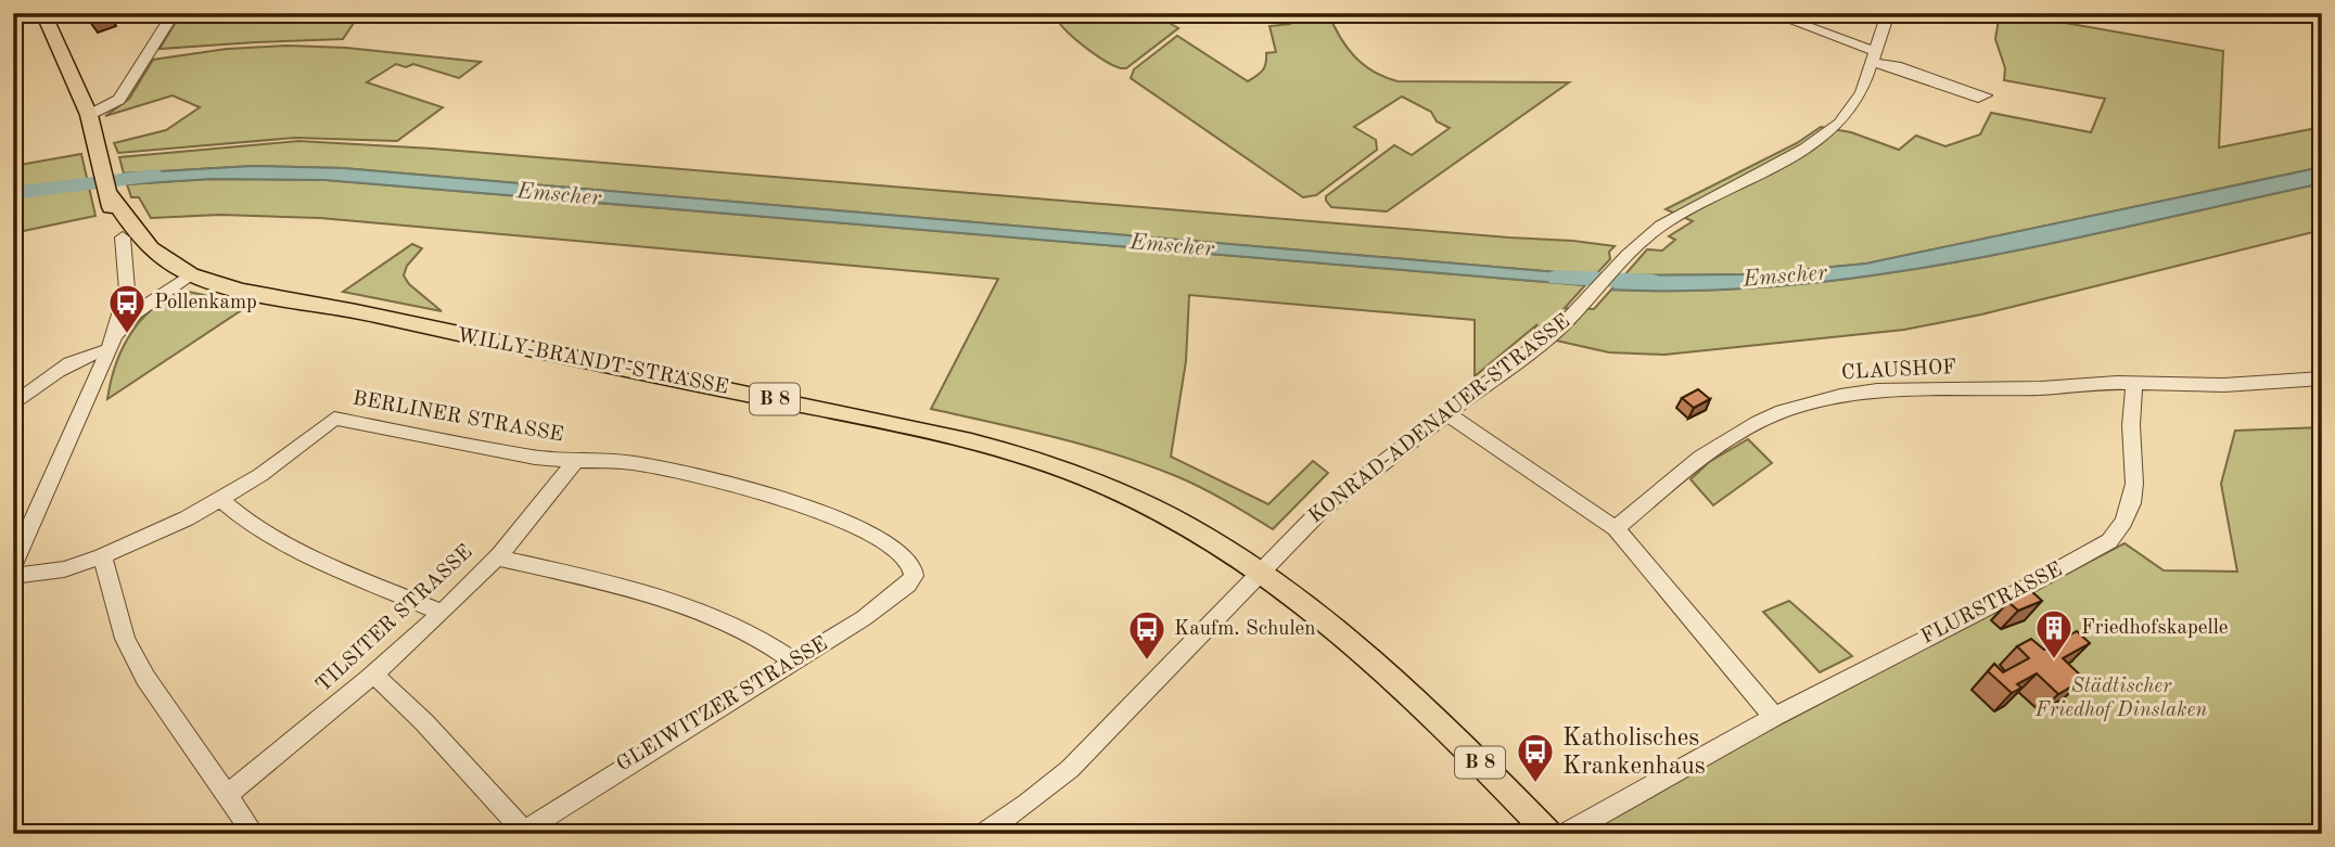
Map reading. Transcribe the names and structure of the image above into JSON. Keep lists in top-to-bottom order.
{
  "streets": {
    "main road": ["WILLY-BRANDT-STRASSE", "B 8"],
    "street": [
      "CLAUSHOF",
      "BERLINER STRASSE",
      "KONRAD-ADENAUER-STRASSE",
      "FLURSTRASSE",
      "TILSITER STRASSE",
      "GLEIWITZER STRASSE"
    ]
  },
  "crossings": [
    ["WILLY-BRANDT-STRASSE", "KONRAD-ADENAUER-STRASSE"],
    ["CLAUSHOF", "FLURSTRASSE"],
    ["BERLINER STRASSE", "TILSITER STRASSE"],
    ["BERLINER STRASSE", "GLEIWITZER STRASSE"]
  ],
  "water": ["Emscher"],
  "parks": ["Städtischer Friedhof Dinslaken"],
  "places": {
    "bus stop": ["Pollenkamp", "Kaufm. Schulen", "Katholisches Krankenhaus"],
    "building": ["Friedhofskapelle"]
  }
}
